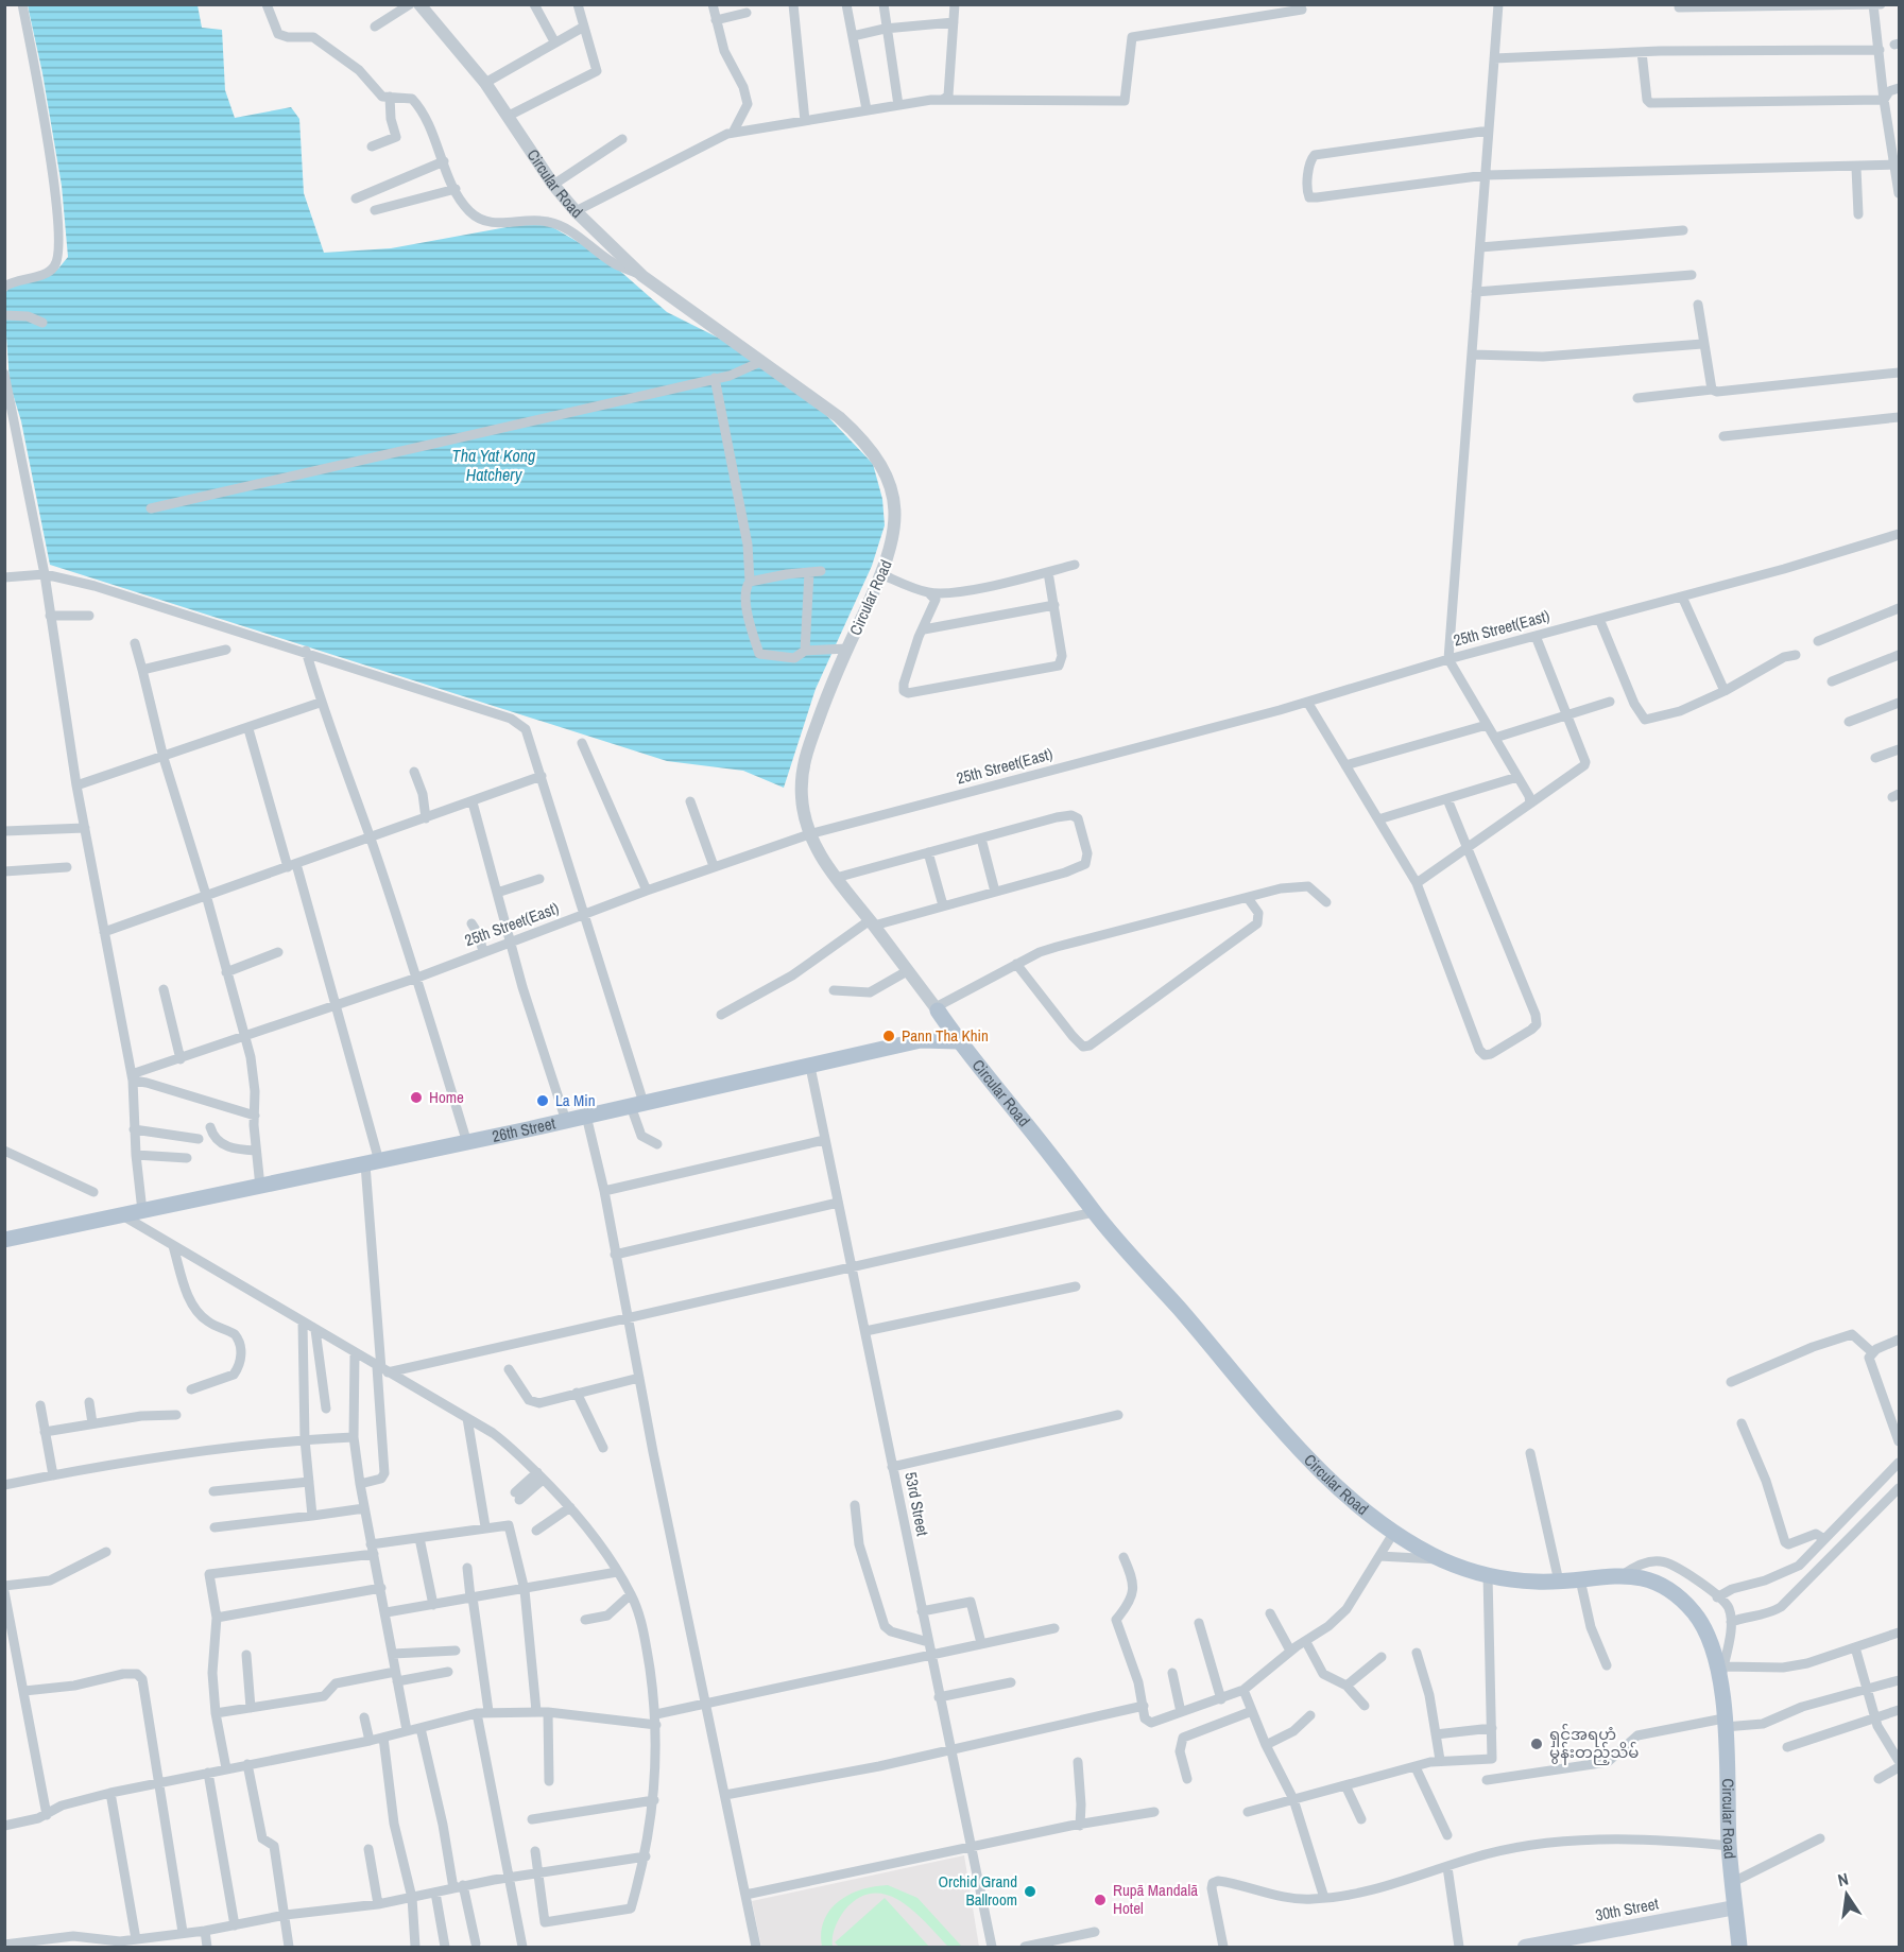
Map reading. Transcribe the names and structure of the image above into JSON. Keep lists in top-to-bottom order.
{
  "streets": {
    "main road": ["Circular Road", "26th Street", "30th Street"],
    "street": ["25th Street(East)", "53rd Street"]
  },
  "crossings": [
    ["Circular Road", "25th Street(East)"],
    ["Circular Road", "26th Street"],
    ["Circular Road", "30th Street"],
    ["26th Street", "53rd Street"]
  ],
  "water": ["Tha Yat Kong Hatchery"],
  "places": [
    "Pann Tha Khin",
    "Home",
    "La Min",
    "ရှင်အရဟံ မွန်းတည့်သိမ်",
    "Orchid Grand Ballroom",
    "Rupā Mandalā Hotel"
  ],
  "north": "top"
}
